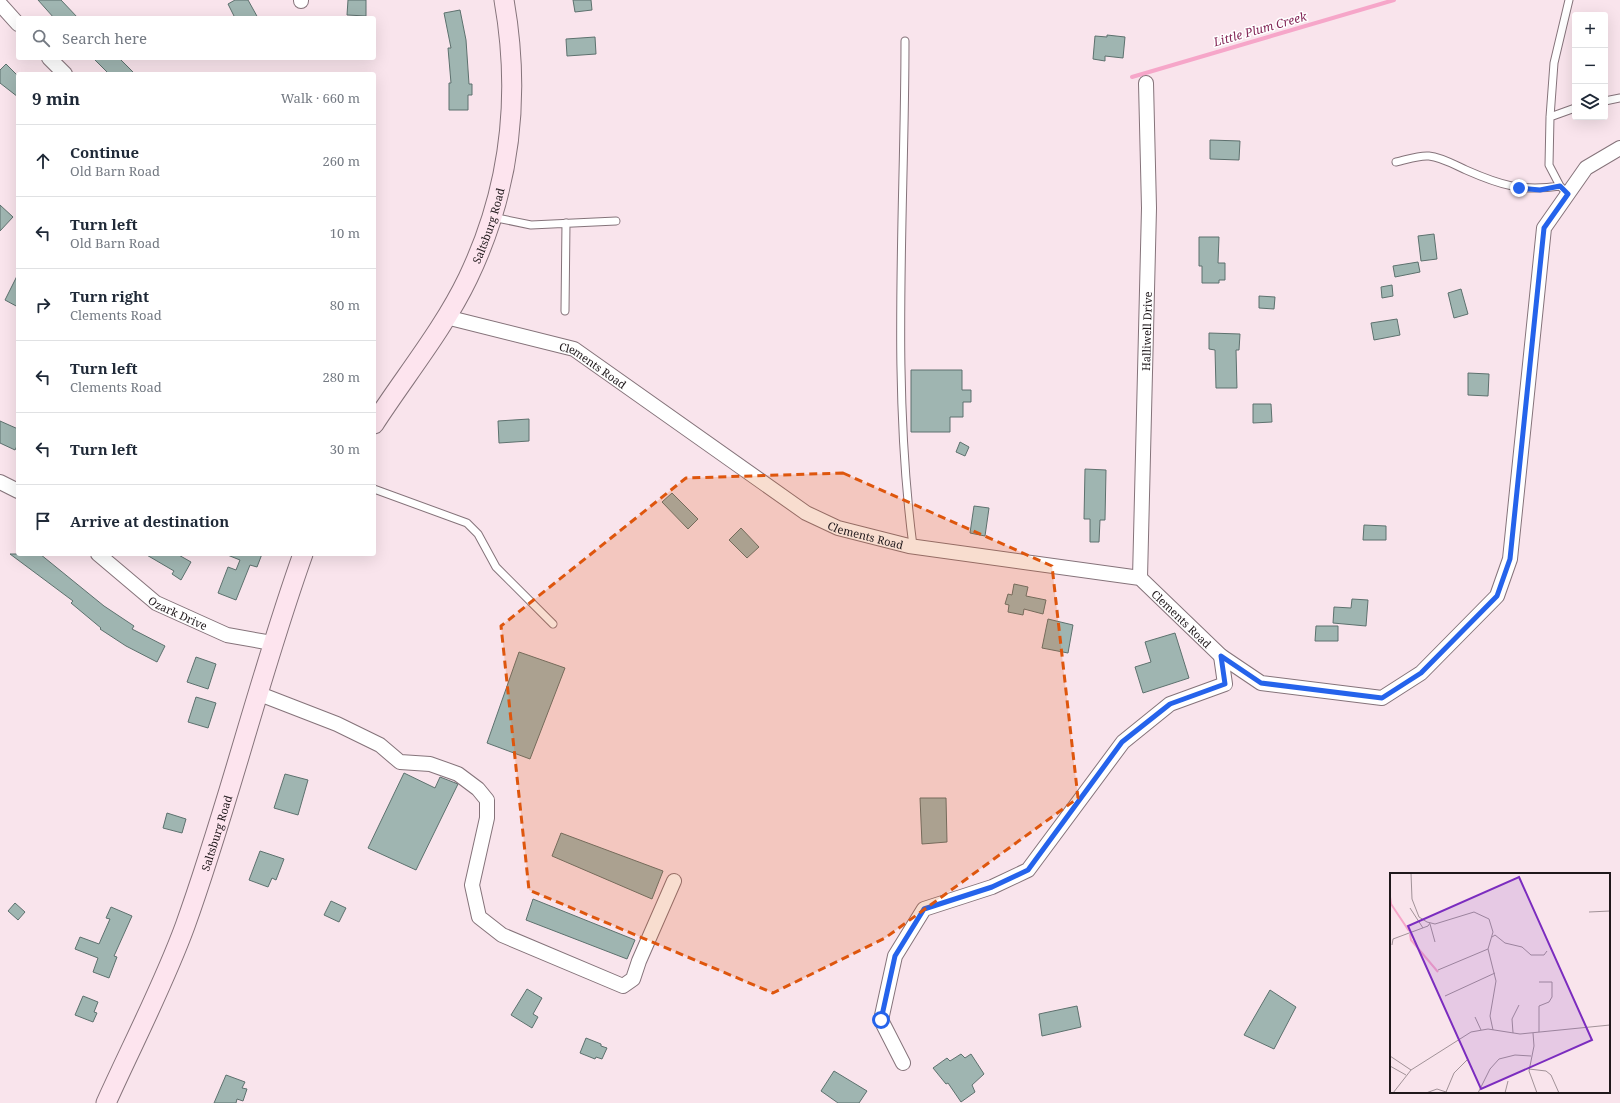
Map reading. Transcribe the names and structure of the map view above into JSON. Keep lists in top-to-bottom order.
{
  "streets": {
    "main road": ["Saltsburg Road"],
    "street": ["Halliwell Drive", "Clements Road", "Ozark Drive"]
  },
  "crossings": [
    ["Saltsburg Road", "Clements Road"],
    ["Saltsburg Road", "Ozark Drive"],
    ["Halliwell Drive", "Clements Road"]
  ],
  "water": ["Little Plum Creek"],
  "page": {
    "map_buttons": ["+", "−"],
    "search": "Search here",
    "heading": ["9 min", "Walk · 660 m"],
    "list": [
      ["Continue", "Old Barn Road", "260 m"],
      ["Turn left", "Old Barn Road", "10 m"],
      ["Turn right", "Clements Road", "80 m"],
      ["Turn left", "Clements Road", "280 m"],
      ["Turn left", "30 m"],
      "Arrive at destination"
    ]
  }
}
